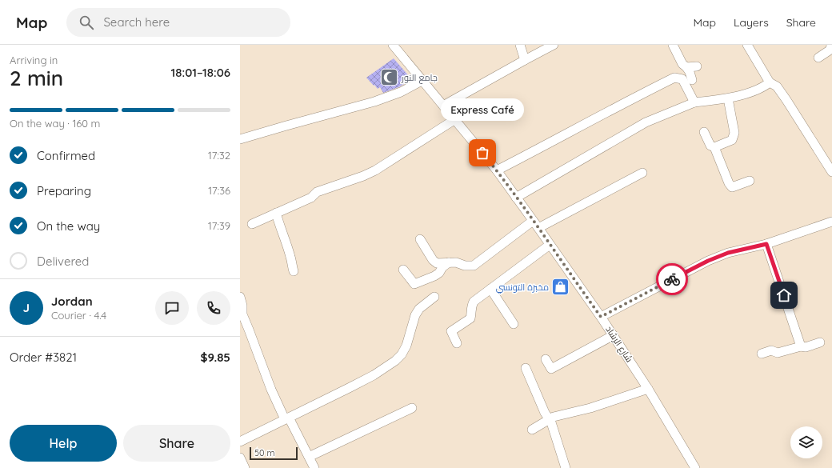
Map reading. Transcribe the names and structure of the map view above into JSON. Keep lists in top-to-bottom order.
{
  "streets": {
    "street": ["شارع الرشاد"]
  },
  "places": {
    "mosque": ["جامع النور"],
    "other": ["Express Café"],
    "shop": ["مخبزة التونسي"]
  },
  "scale_bar": "50 m",
  "page": {
    "header": "Map",
    "search": "Search here",
    "nav": ["Map", "Layers", "Share"],
    "heading": ["2 min", "Arriving in", "18:01–18:06"],
    "panel": [
      "Jordan",
      "Courier · 4.4",
      "Order #3821",
      "$9.85"
    ],
    "bubble": "Express Café",
    "bar": "On the way · 160 m",
    "list": [
      ["Confirmed", "17:32"],
      ["Preparing", "17:36"],
      ["On the way", "17:39"],
      "Delivered"
    ],
    "round": "J",
    "buttons": ["Help", "Share"],
    "scale": "50 m"
  }
}
